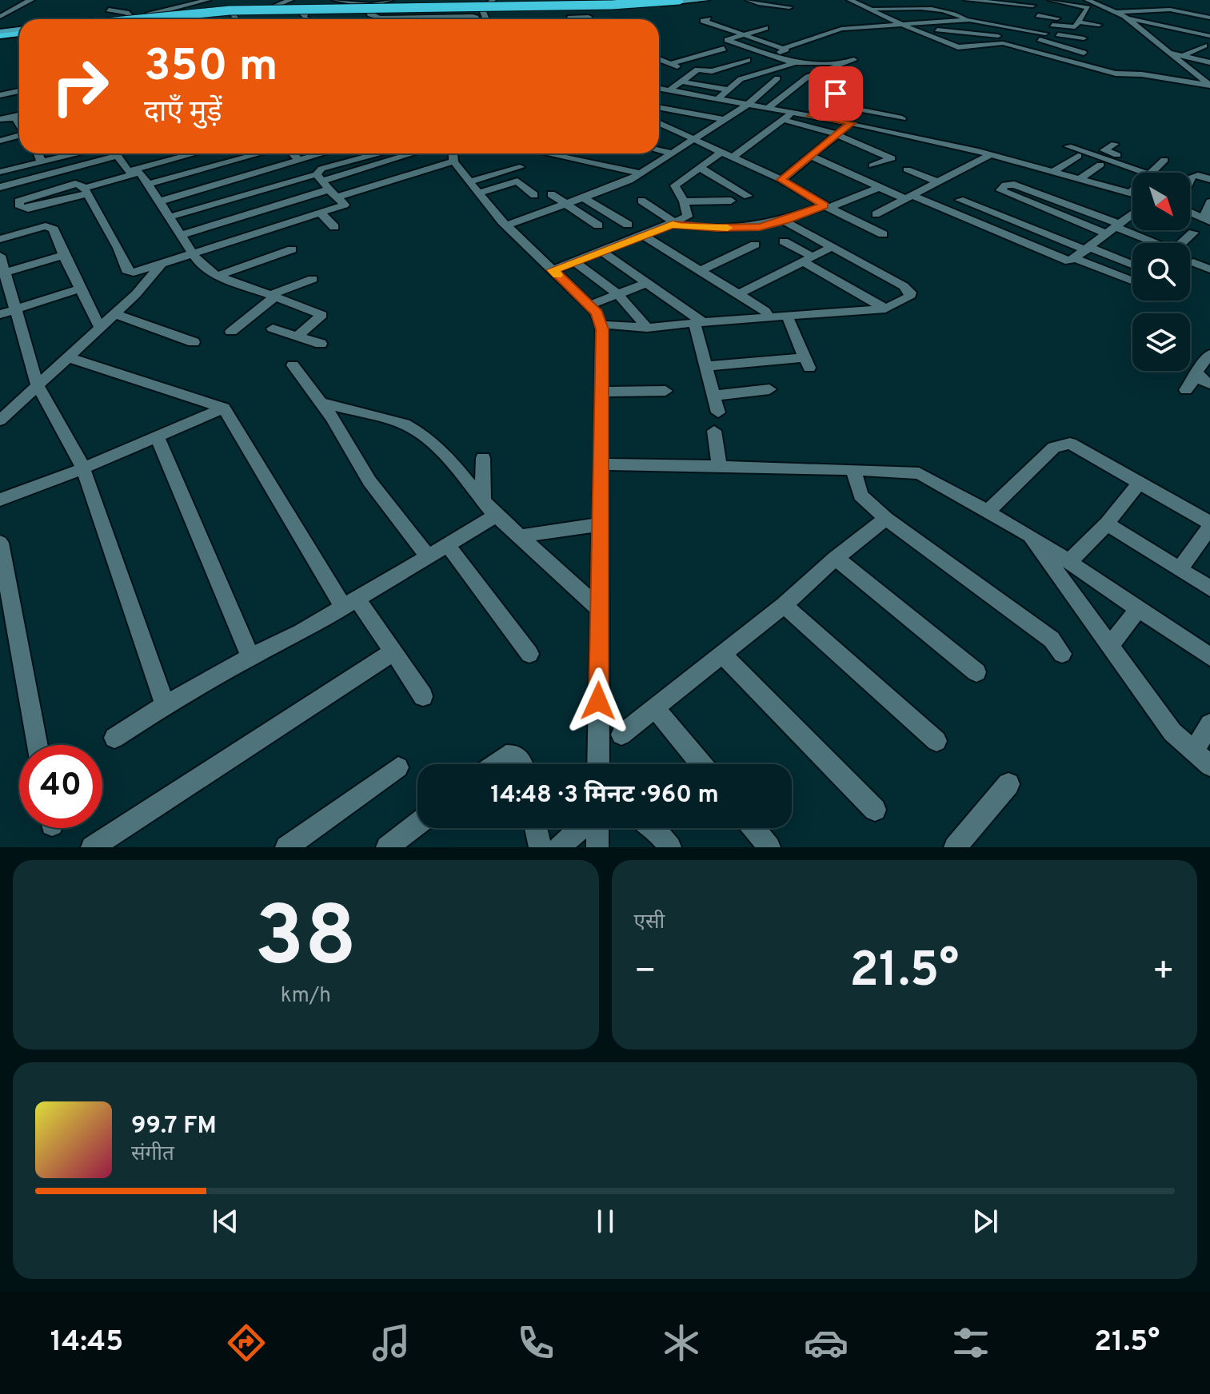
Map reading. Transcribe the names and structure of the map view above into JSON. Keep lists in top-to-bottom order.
{
  "north": "bottom right",
  "page": {
    "turn": ["350 m", "दाएँ मुड़ें"],
    "limit": "40",
    "trip": "14:48 · 3 मिनट · 960 m",
    "tile": [
      ["38", "km/h"],
      "एसी"
    ],
    "heat": ["−", "21.5°", "+"],
    "song": ["99.7 FM", "संगीत"],
    "tabs": ["14:45", "21.5°"]
  }
}
